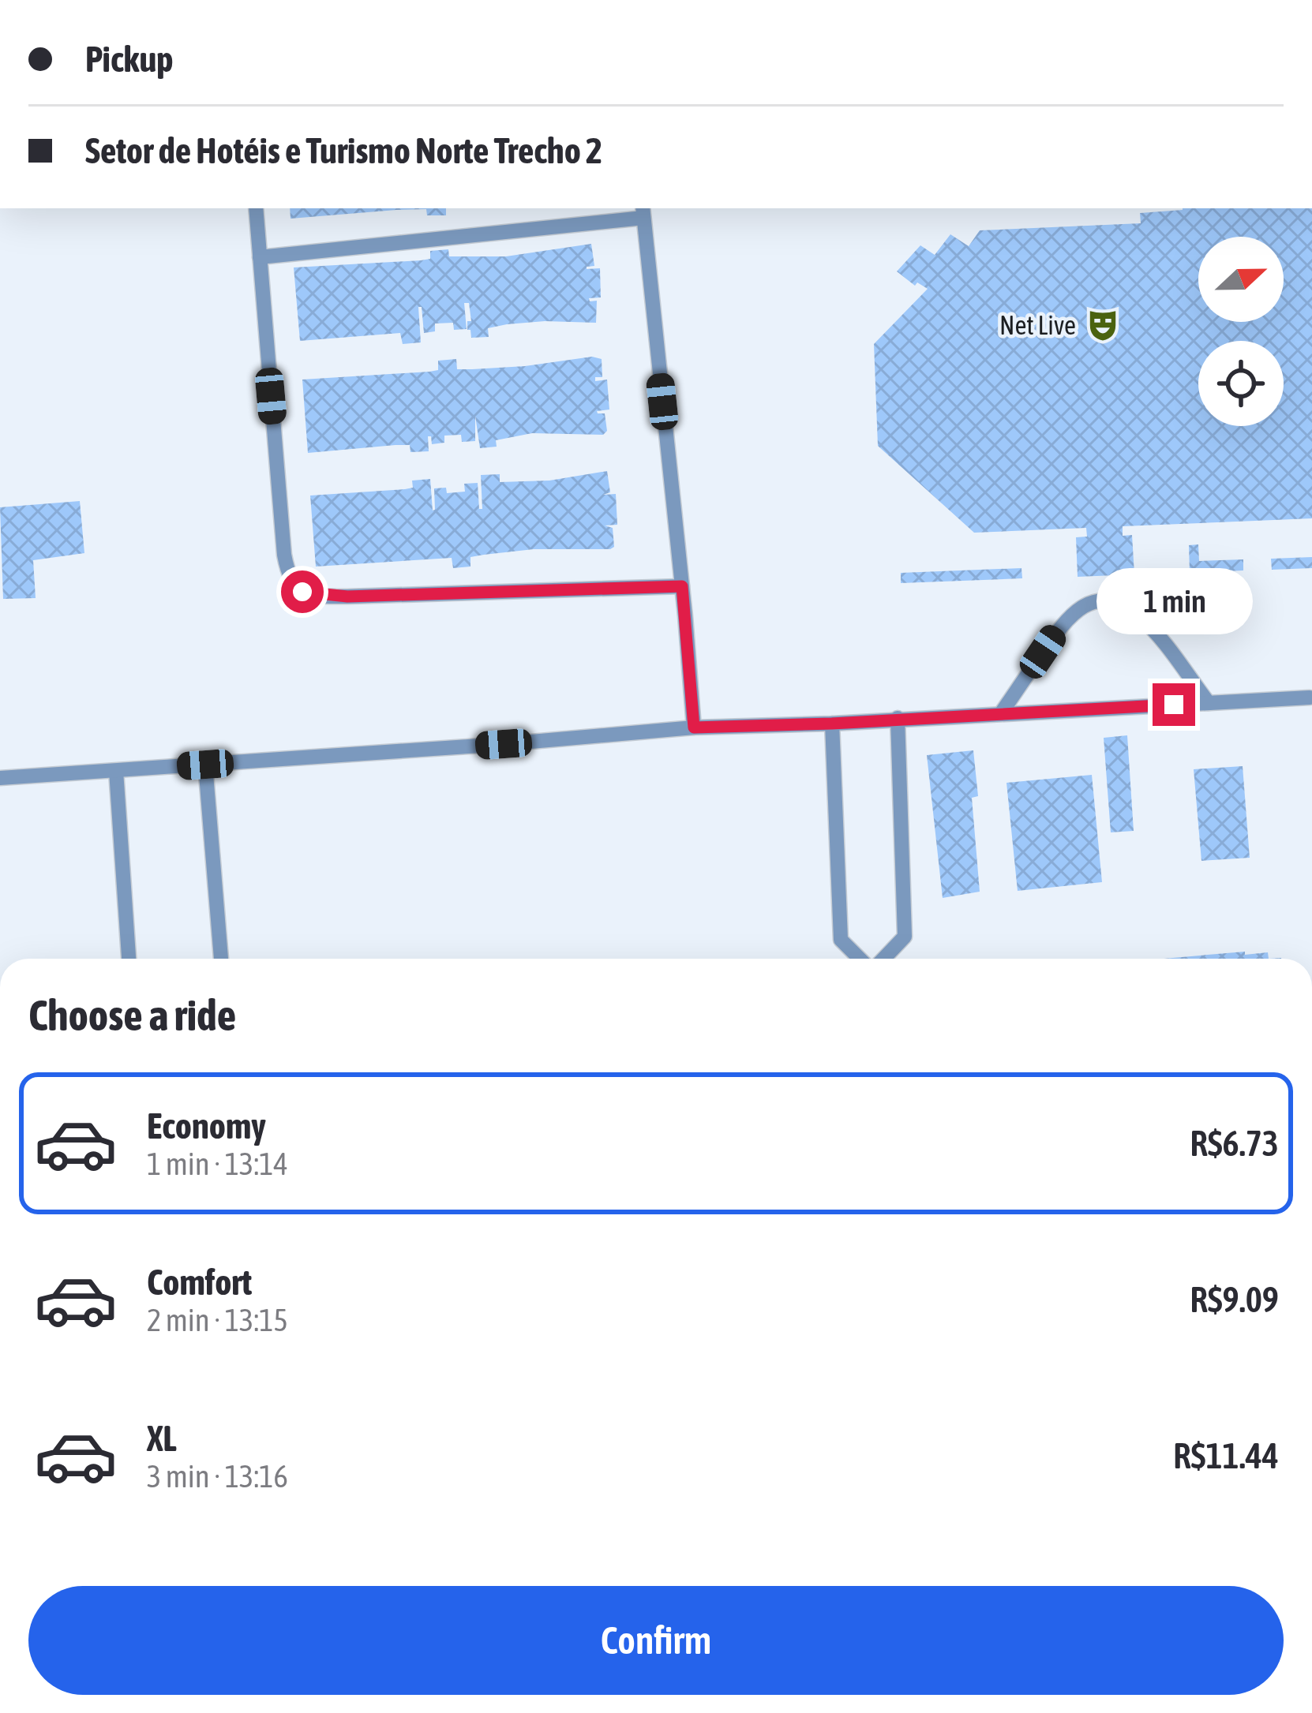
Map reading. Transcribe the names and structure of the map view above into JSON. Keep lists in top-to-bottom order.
{
  "places": {
    "theatre": ["Net Live"]
  },
  "north": "right",
  "page": {
    "banner": ["Pickup", "Setor de Hotéis e Turismo Norte Trecho 2"],
    "bubble": "1 min",
    "heading": "Choose a ride",
    "list": [
      {
        "name": "Economy",
        "note": "1 min · 13:14",
        "value": "R$6.73"
      },
      {
        "name": "Comfort",
        "note": "2 min · 13:15",
        "value": "R$9.09"
      },
      {
        "name": "XL",
        "note": "3 min · 13:16",
        "value": "R$11.44"
      }
    ],
    "buttons": "Confirm"
  }
}
